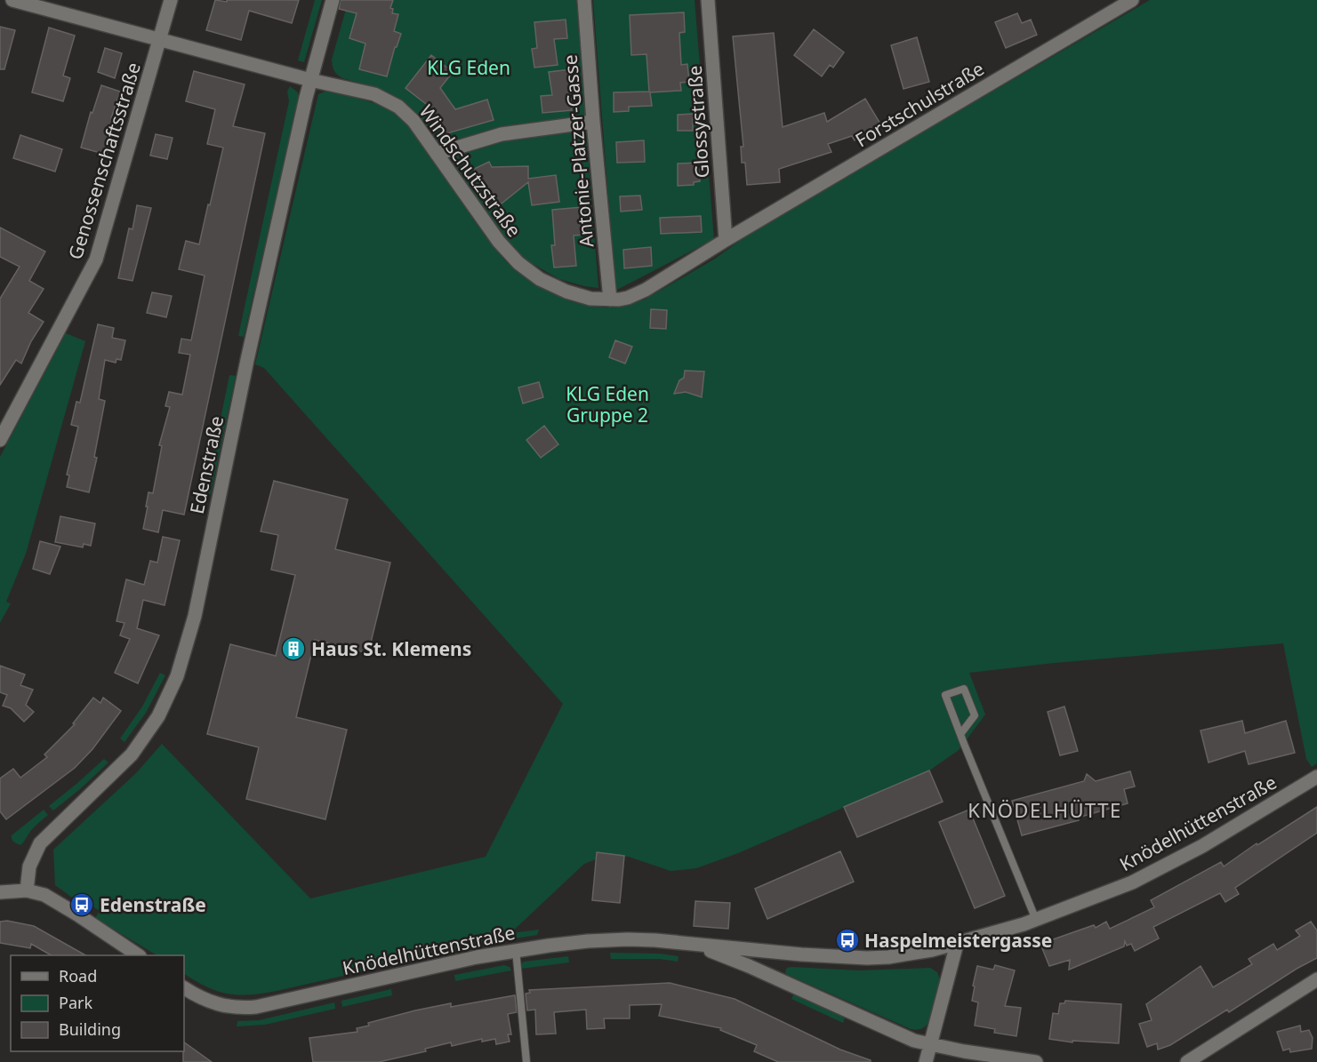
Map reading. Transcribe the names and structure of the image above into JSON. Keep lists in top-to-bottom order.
{
  "streets": {
    "street": [
      "Forstschulstraße",
      "Glossystraße",
      "Antonie-Platzer-Gasse",
      "Genossenschaftsstraße",
      "Windschutzstraße",
      "Edenstraße",
      "Knödelhüttenstraße"
    ]
  },
  "crossings": [
    ["Forstschulstraße", "Glossystraße"],
    ["Forstschulstraße", "Windschutzstraße"],
    ["Glossystraße", "Windschutzstraße"],
    ["Antonie-Platzer-Gasse", "Windschutzstraße"],
    ["Genossenschaftsstraße", "Windschutzstraße"],
    ["Windschutzstraße", "Edenstraße"]
  ],
  "districts": ["KNÖDELHÜTTE"],
  "parks": ["KLG Eden", "KLG Eden Gruppe 2"],
  "places": {
    "building": ["Haus St. Klemens"],
    "bus stop": ["Edenstraße", "Haspelmeistergasse"]
  },
  "legend": ["Road", "Park", "Building"]
}
